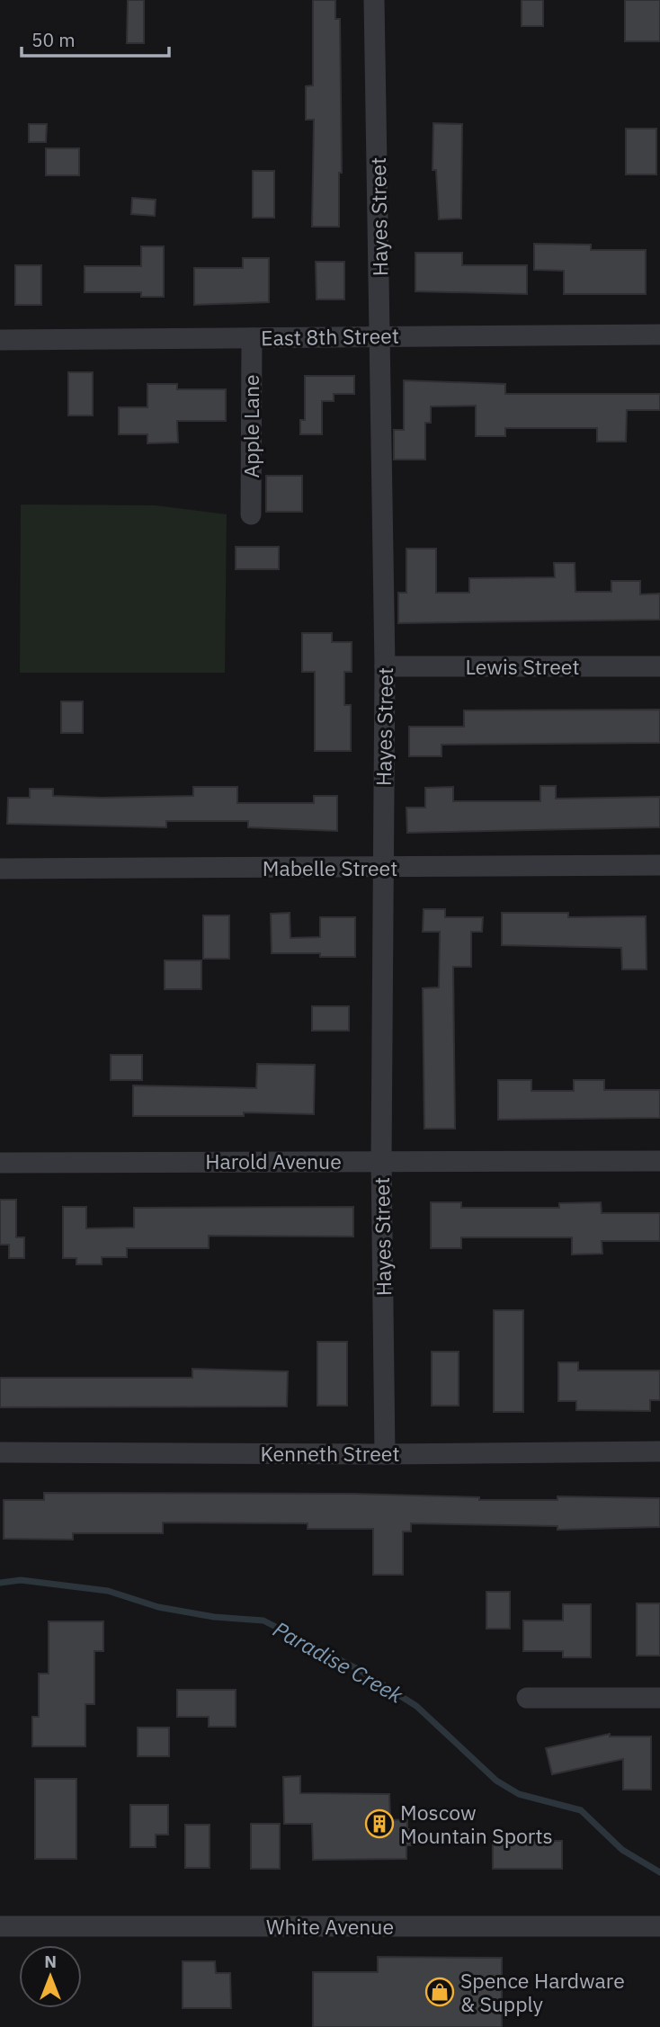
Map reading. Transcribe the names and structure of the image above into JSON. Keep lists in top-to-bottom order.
{
  "streets": {
    "street": [
      "Hayes Street",
      "East 8th Street",
      "Apple Lane",
      "Lewis Street",
      "Mabelle Street",
      "Harold Avenue",
      "Kenneth Street",
      "White Avenue"
    ]
  },
  "crossings": [
    ["Hayes Street", "East 8th Street"],
    ["Hayes Street", "Lewis Street"],
    ["Hayes Street", "Mabelle Street"],
    ["Hayes Street", "Harold Avenue"],
    ["Hayes Street", "Kenneth Street"],
    ["East 8th Street", "Apple Lane"]
  ],
  "water": ["Paradise Creek"],
  "places": {
    "building": ["Moscow Mountain Sports"],
    "shop": ["Spence Hardware & Supply"]
  },
  "scale_bar": "50 m",
  "north": "top"
}
